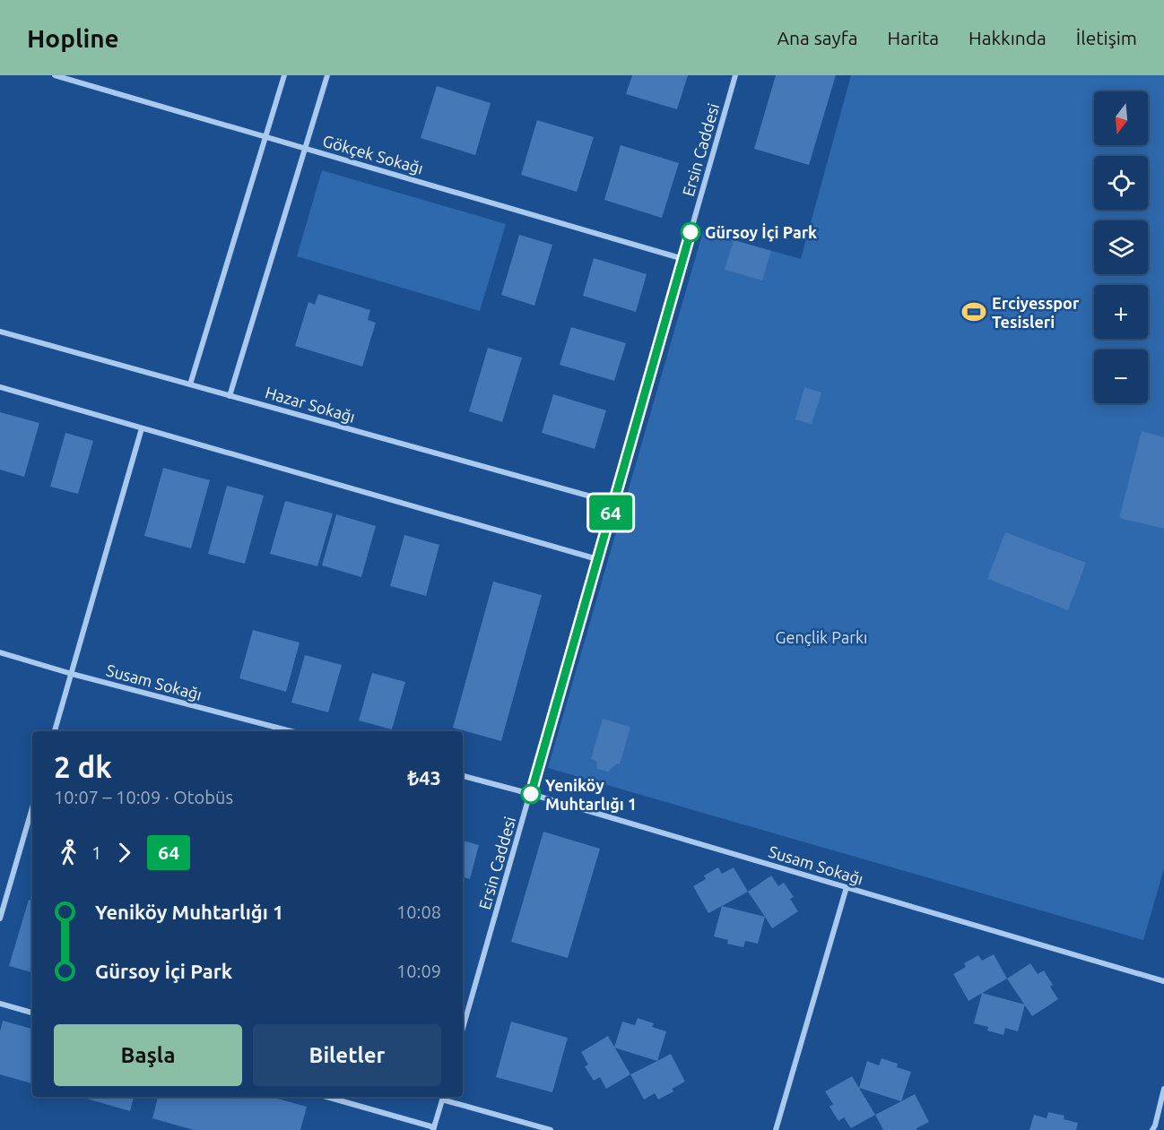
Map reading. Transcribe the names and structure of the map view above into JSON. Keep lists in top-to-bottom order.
{
  "streets": {
    "street": [
      "Ersin Caddesi",
      "Gökçek Sokağı",
      "Hazar Sokağı",
      "Susam Sokağı"
    ]
  },
  "crossings": [
    ["Ersin Caddesi", "Gökçek Sokağı"],
    ["Ersin Caddesi", "Hazar Sokağı"],
    ["Ersin Caddesi", "Susam Sokağı"]
  ],
  "parks": ["Gençlik Parkı"],
  "places": {
    "other": ["Gürsoy İçi Park", "Yeniköy Muhtarlığı 1"],
    "sports": ["Erciyesspor Tesisleri"]
  },
  "lines": ["bus line 64"],
  "north": "bottom",
  "page": {
    "header": "Hopline",
    "nav": [
      "Ana sayfa",
      "Harita",
      "Hakkında",
      "İletişim"
    ],
    "on_map": "64",
    "map_buttons": ["+", "−"],
    "heading": ["2 dk", "10:07 – 10:09 · Otobüs", "₺43"],
    "legs": ["1", "64"],
    "list": [
      {
        "name": "Yeniköy Muhtarlığı 1",
        "value": "10:08"
      },
      {
        "name": "Gürsoy İçi Park",
        "value": "10:09"
      }
    ],
    "buttons": ["Başla", "Biletler"]
  }
}
